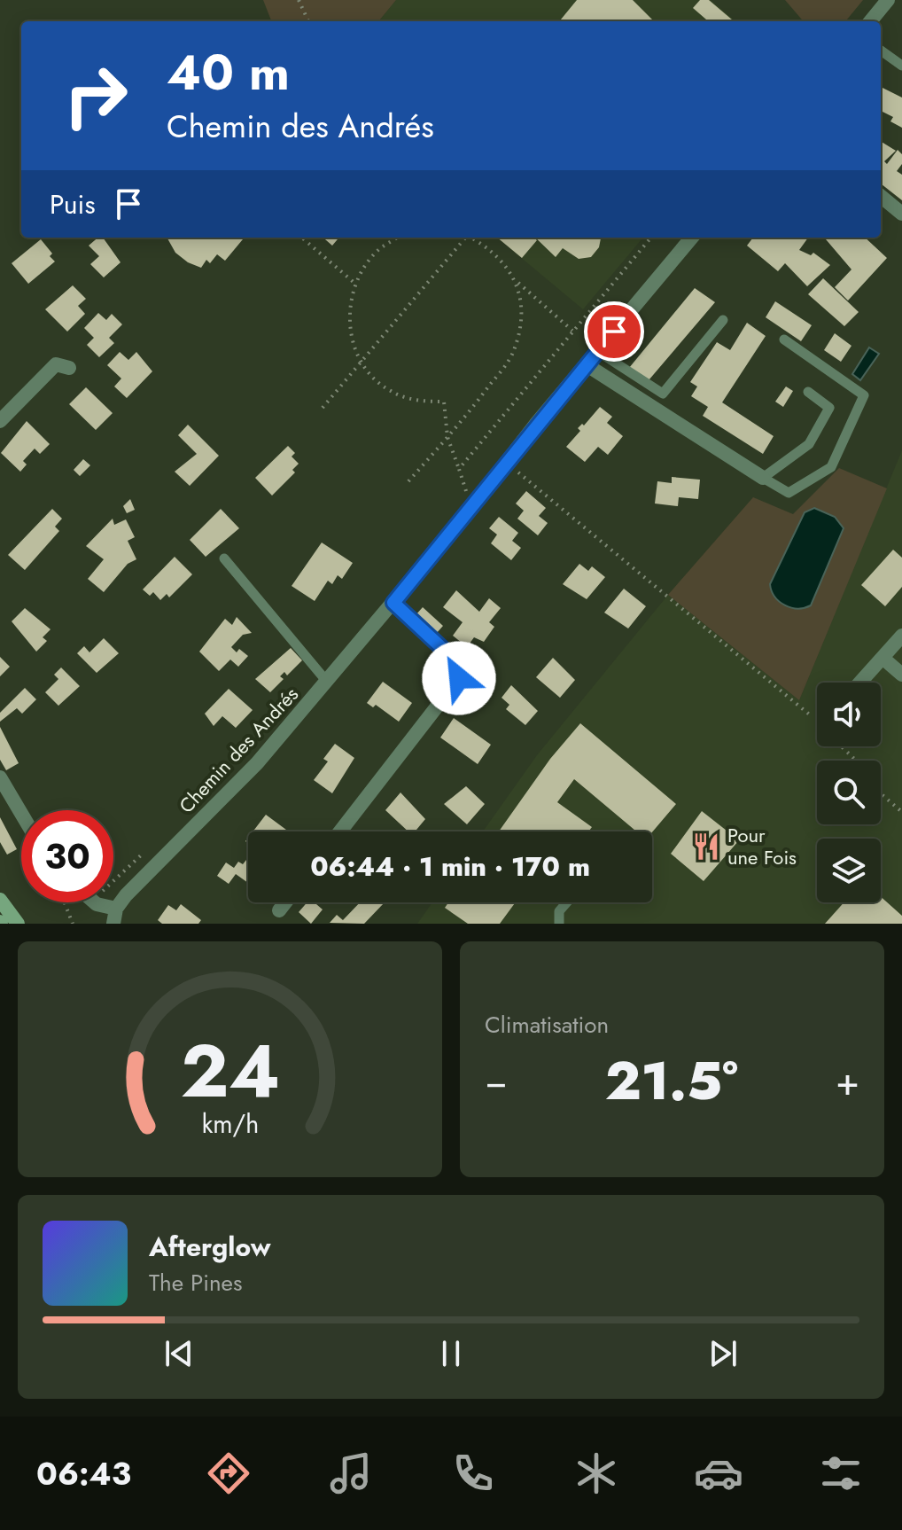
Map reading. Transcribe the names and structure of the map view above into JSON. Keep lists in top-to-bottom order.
{
  "streets": {
    "street": ["Chemin des Andrés"]
  },
  "places": {
    "restaurant": ["Pour une Fois"]
  },
  "page": {
    "turn": ["40 m", "Chemin des Andrés"],
    "then": "Puis",
    "limit": "30",
    "trip": "06:44 · 1 min · 170 m",
    "tile": "Climatisation",
    "heat": ["−", "21.5°", "+"],
    "song": ["Afterglow", "The Pines"],
    "tabs": "06:43",
    "gauge": ["24", "km/h"]
  }
}
